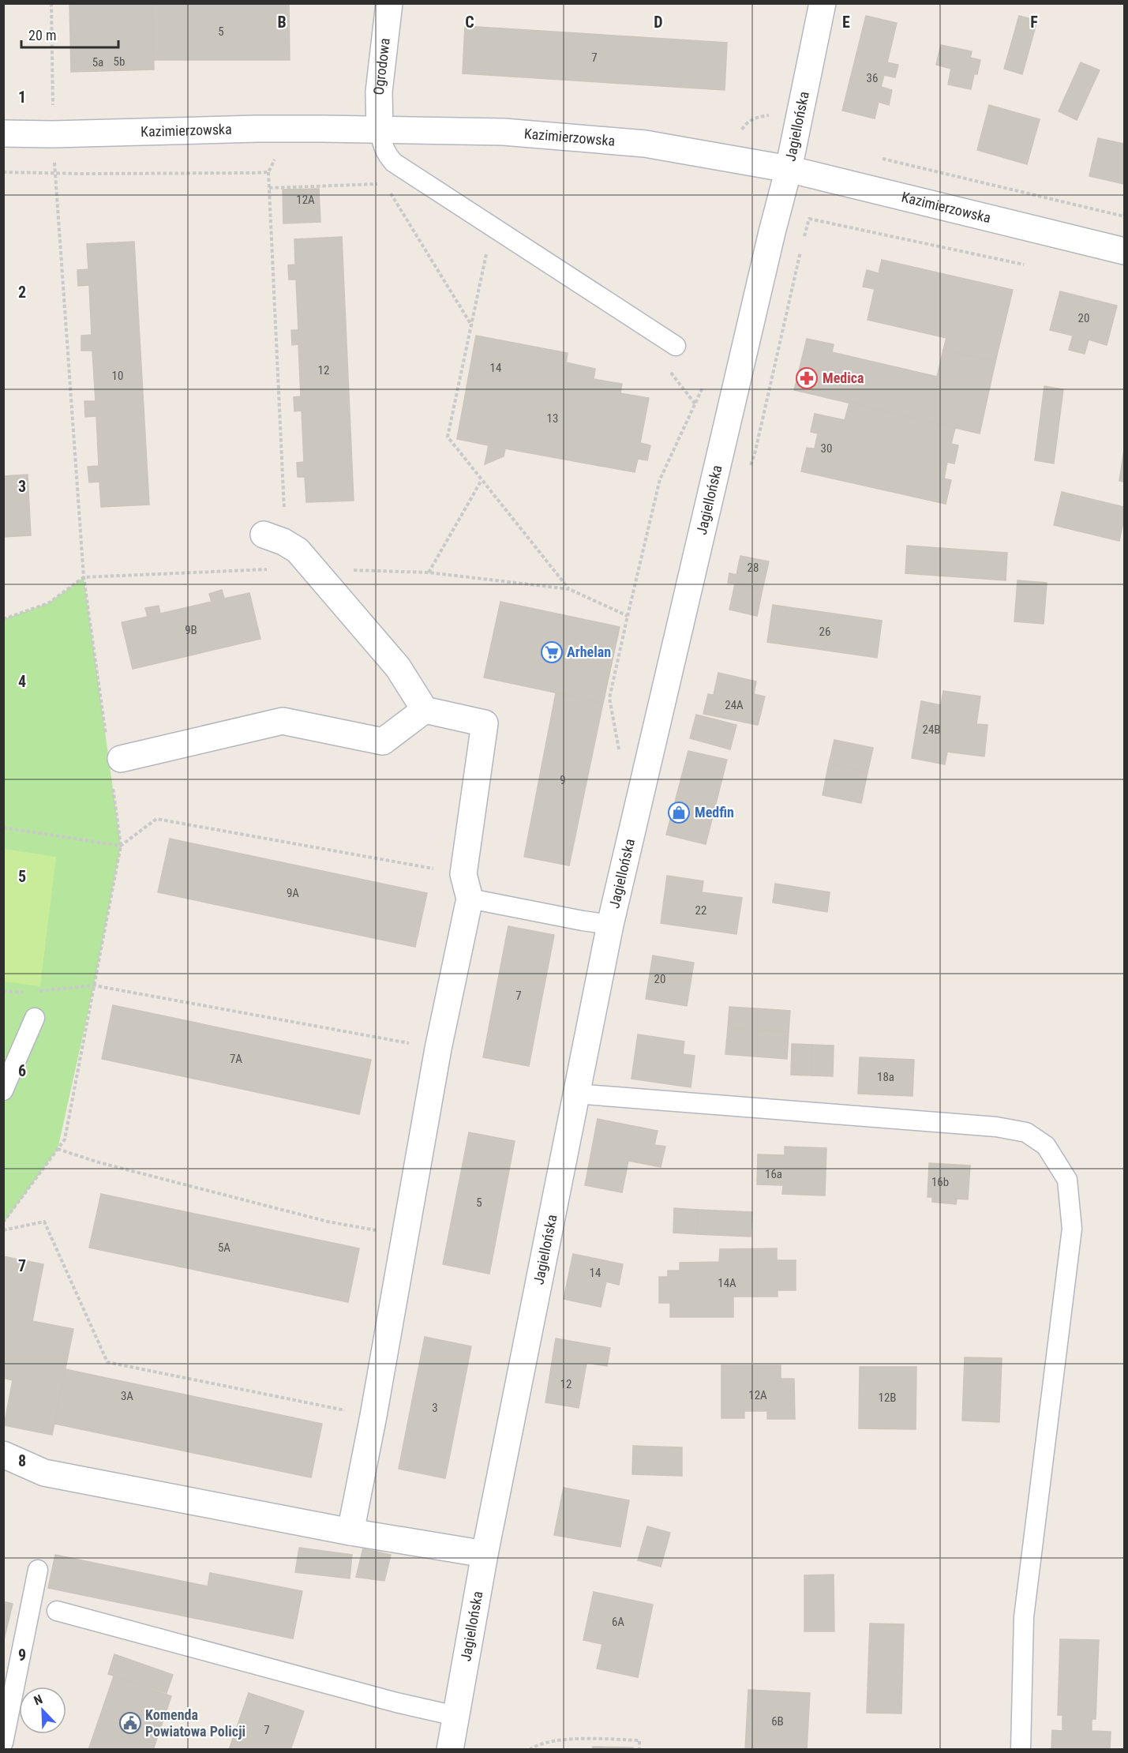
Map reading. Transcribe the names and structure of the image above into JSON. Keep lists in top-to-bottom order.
{
  "streets": {
    "street": ["Ogrodowa", "Jagiellońska", "Kazimierzowska"]
  },
  "crossings": [
    ["Ogrodowa", "Kazimierzowska"],
    ["Jagiellońska", "Kazimierzowska"]
  ],
  "places": {
    "pharmacy": ["Medica"],
    "supermarket": ["Arhelan"],
    "shop": ["Medfin"],
    "public building": ["Komenda Powiatowa Policji"]
  },
  "house_numbers": [
    "5",
    "7",
    "5b",
    "5a",
    "36",
    "12A",
    "20",
    "14",
    "12",
    "10",
    "13",
    "30",
    "28",
    "9B",
    "26",
    "24A",
    "24B",
    "9",
    "9A",
    "22",
    "20",
    "7",
    "7A",
    "18a",
    "16a",
    "16b",
    "5",
    "5A",
    "14",
    "14A",
    "12",
    "12A",
    "3A",
    "12B",
    "3",
    "6A",
    "6B",
    "7"
  ],
  "scale_bar": "20 m",
  "north": "top left",
  "grid": {
    "columns": [
      "B",
      "C",
      "D",
      "E",
      "F"
    ],
    "rows": [
      "1",
      "2",
      "3",
      "4",
      "5",
      "6",
      "7",
      "8",
      "9"
    ]
  }
}
